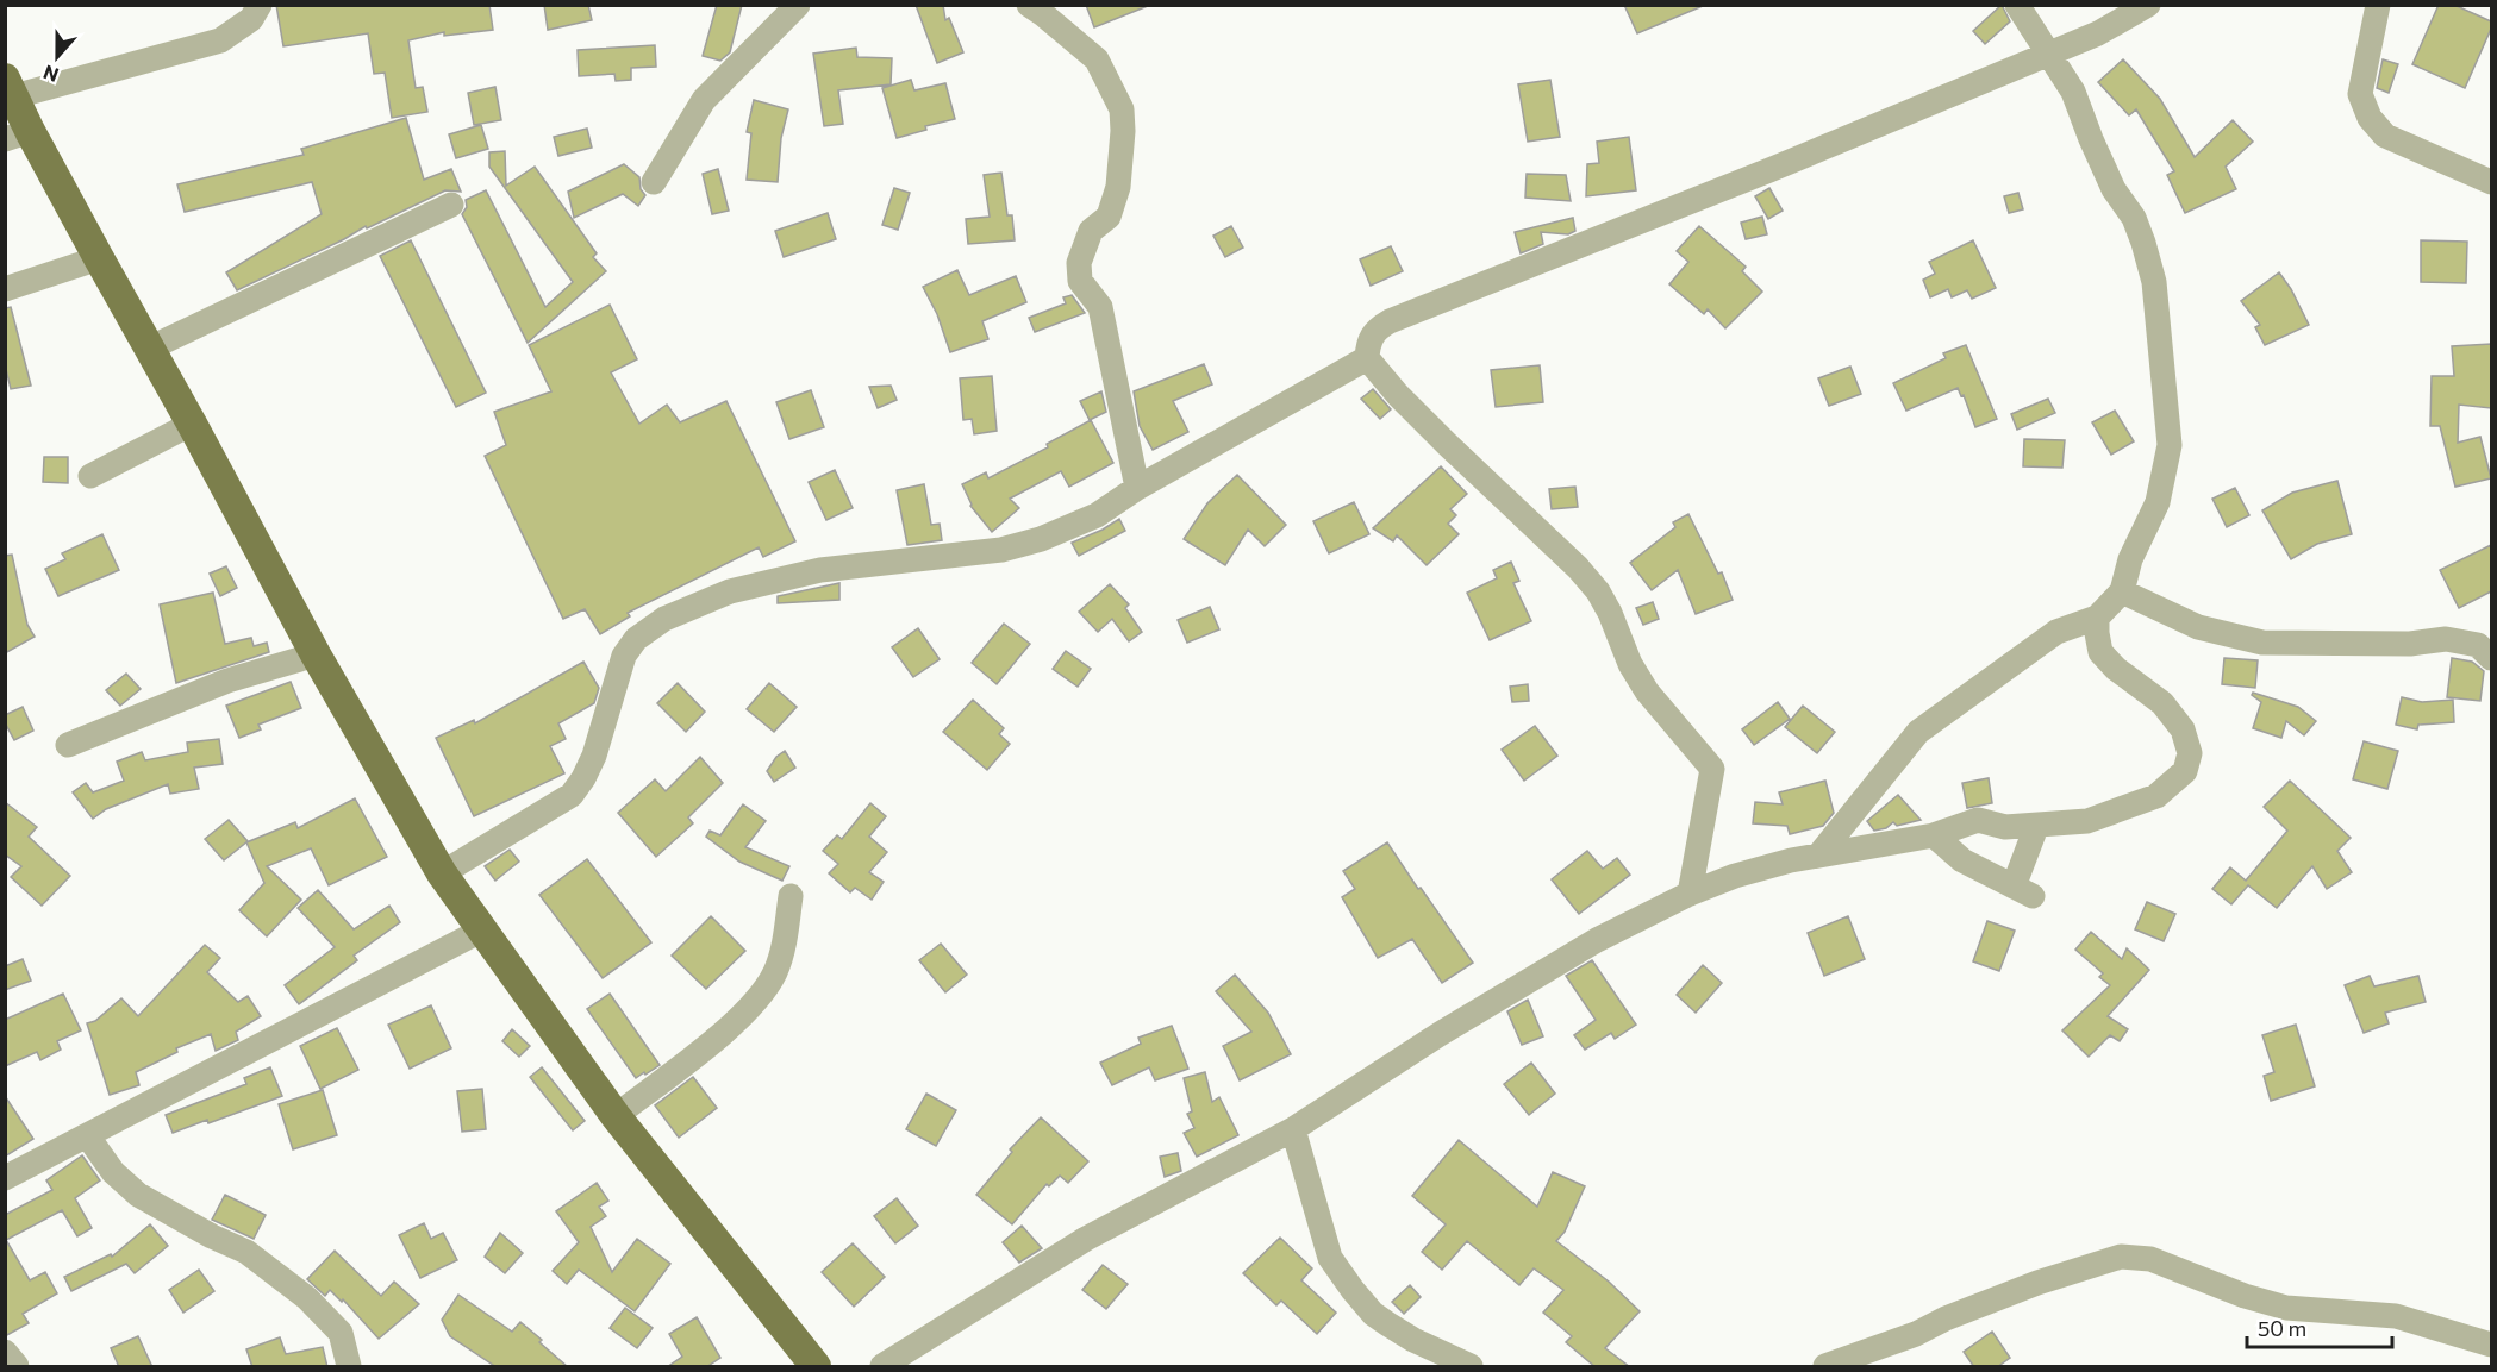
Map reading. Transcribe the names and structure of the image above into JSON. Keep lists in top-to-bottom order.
{
  "scale_bar": "50 m",
  "north": "bottom"
}
